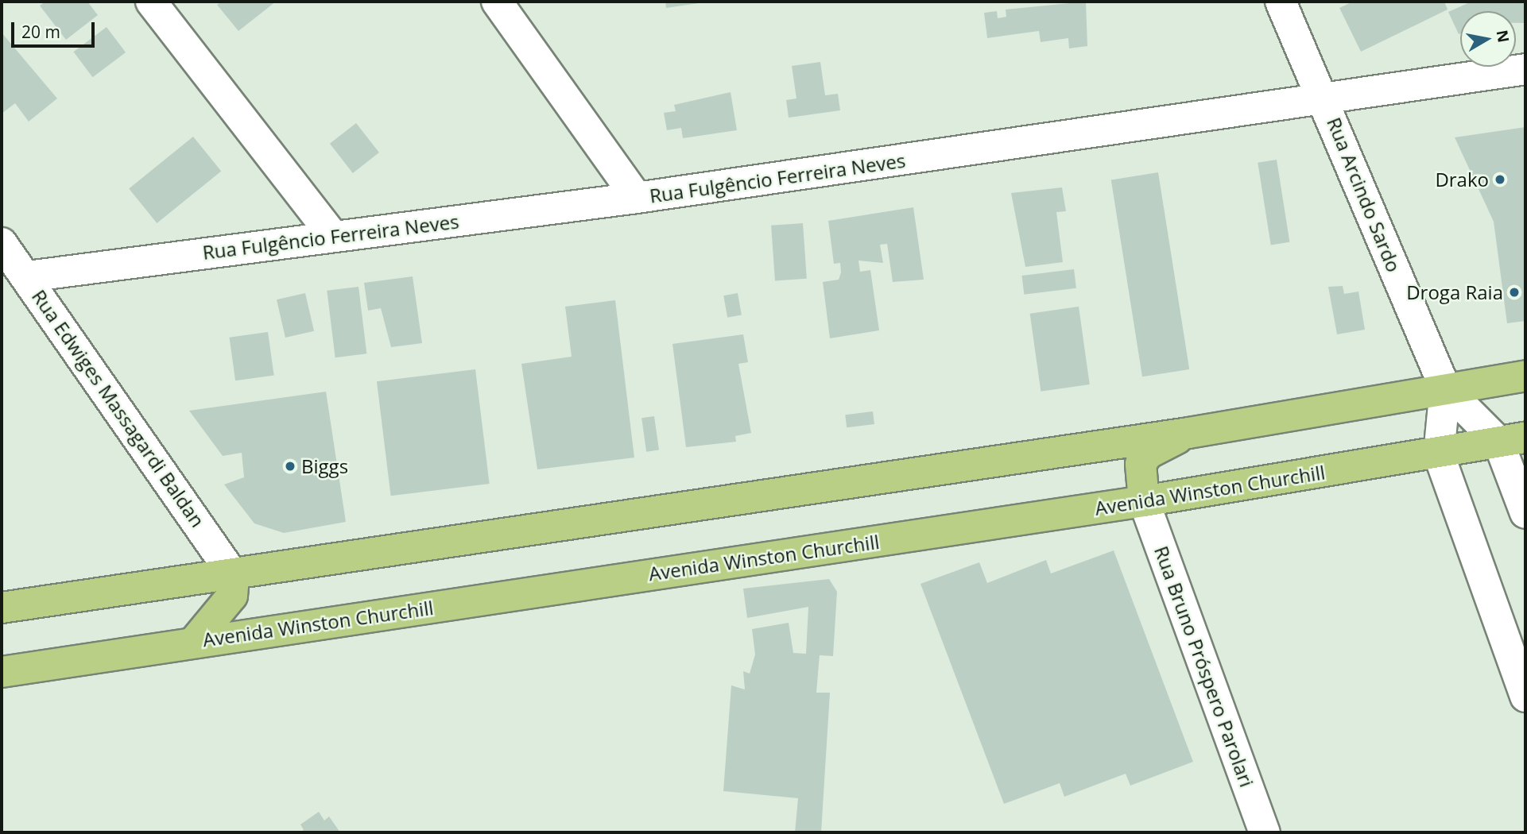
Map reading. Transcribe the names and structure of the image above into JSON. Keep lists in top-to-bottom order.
{
  "streets": {
    "main road": ["Avenida Winston Churchill"],
    "street": [
      "Rua Fulgêncio Ferreira Neves",
      "Rua Arcindo Sardo",
      "Rua Edwiges Massagardi Baldan",
      "Rua Bruno Próspero Parolari"
    ]
  },
  "crossings": [
    ["Rua Fulgêncio Ferreira Neves", "Rua Arcindo Sardo"],
    ["Rua Fulgêncio Ferreira Neves", "Rua Edwiges Massagardi Baldan"],
    ["Avenida Winston Churchill", "Rua Bruno Próspero Parolari"]
  ],
  "places": ["Drako", "Droga Raia", "Biggs"],
  "scale_bar": "20 m",
  "north": "right"
}
